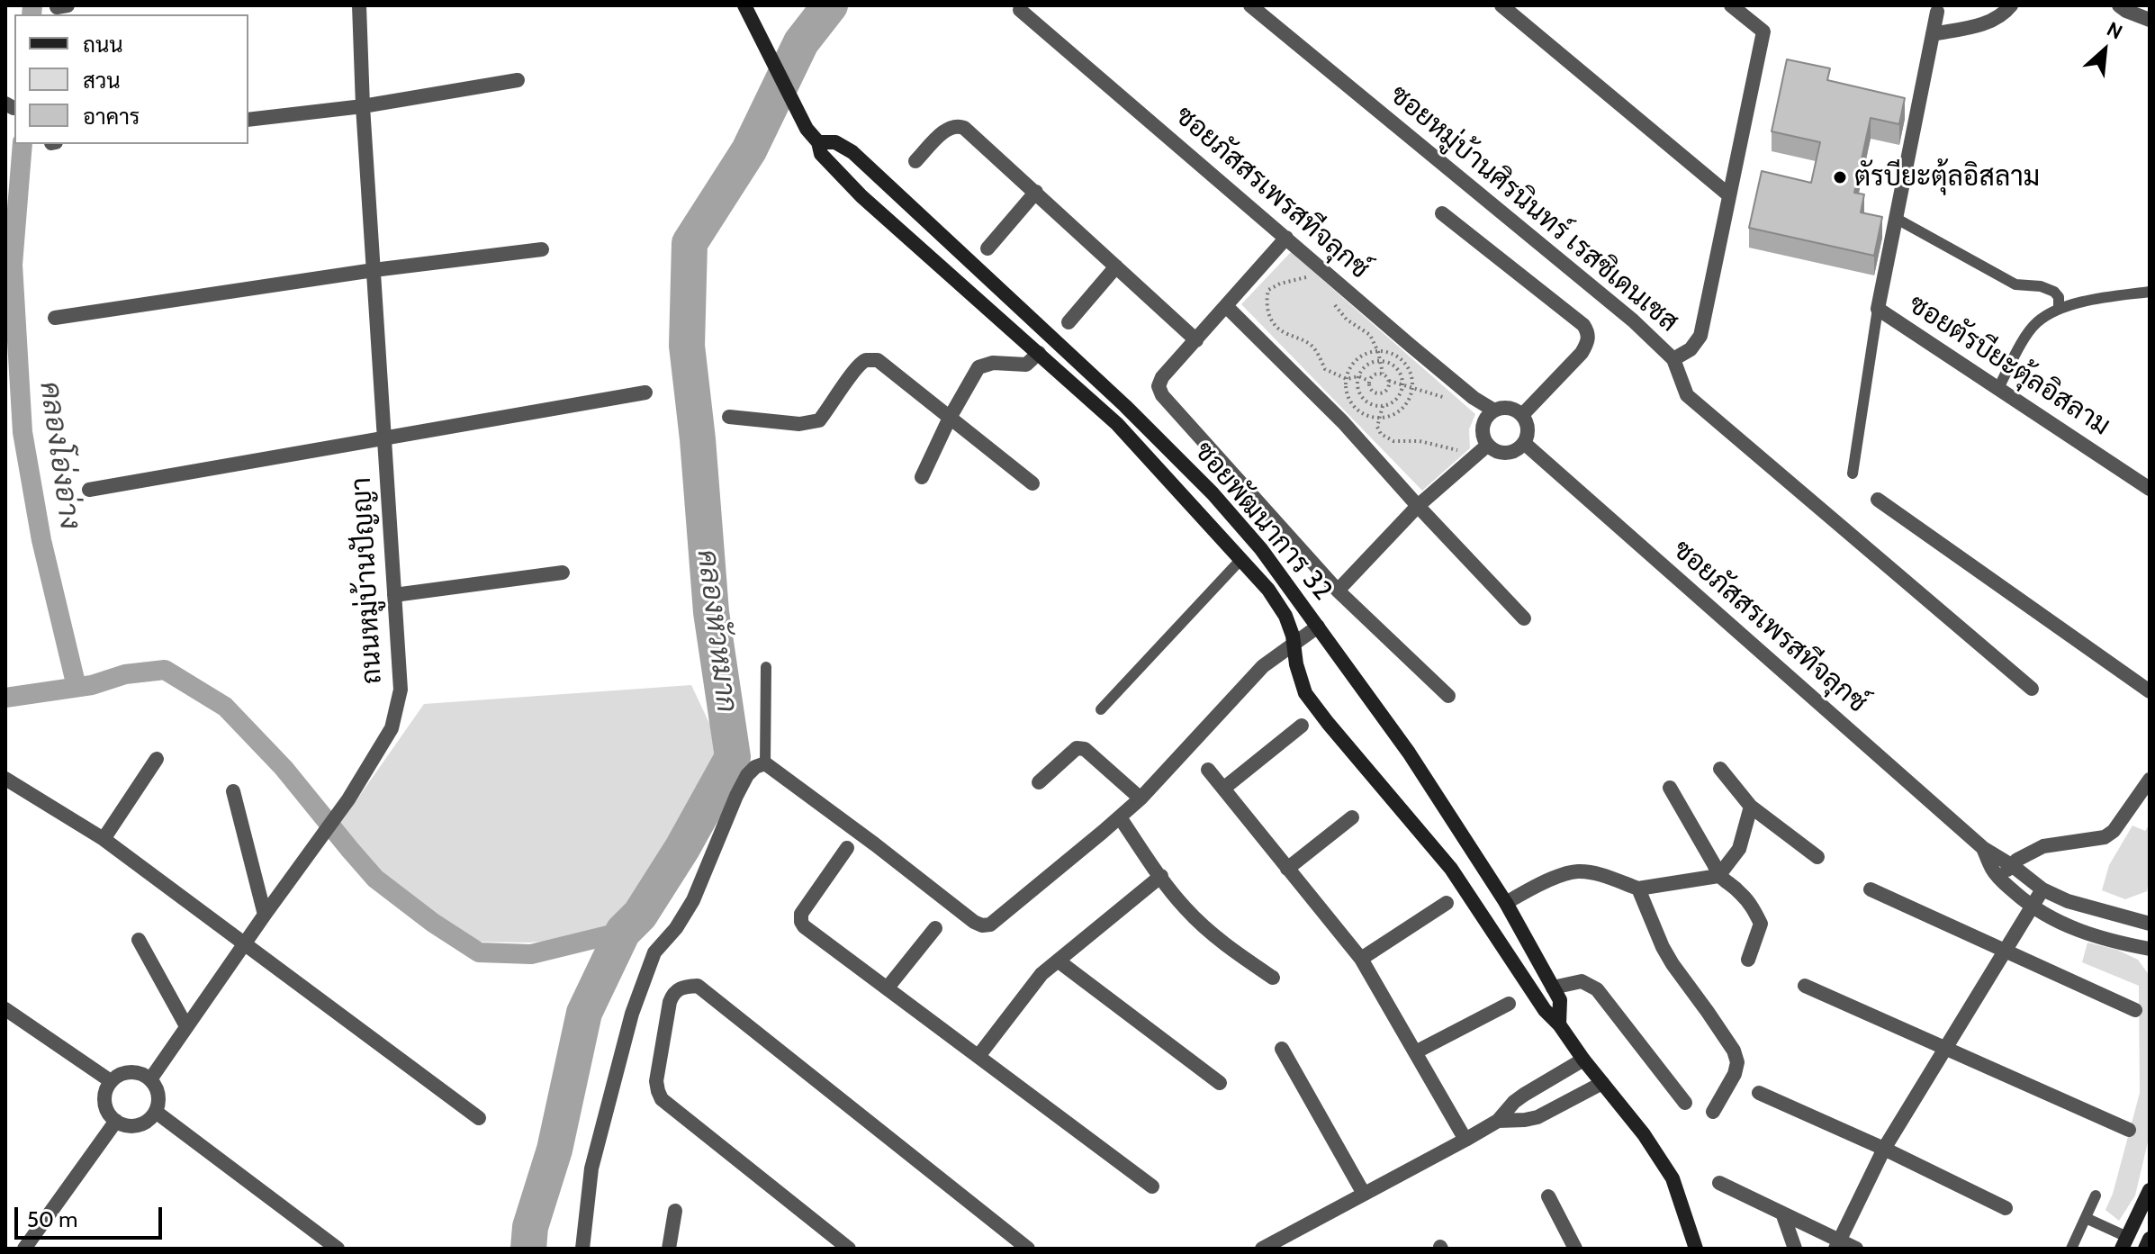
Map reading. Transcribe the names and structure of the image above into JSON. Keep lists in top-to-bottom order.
{
  "streets": {
    "street": [
      "ซอยภัสสรเพรสทีจลุกซ์",
      "ซอยหมู่บ้านศิรนินทร์ เรสซิเดนเซส",
      "ซอยตัรบียะตุ้ลอิสลาม",
      "ซอยพัฒนาการ 32",
      "ถนนหมู่บ้านปัญญา"
    ]
  },
  "water": ["คลองโอ่งอ่าง", "คลองหัวหมาก"],
  "places": ["ตัรบียะตุ้ลอิสลาม"],
  "legend": ["ถนน", "สวน", "อาคาร"],
  "scale_bar": "50 m",
  "north": "top right"
}
